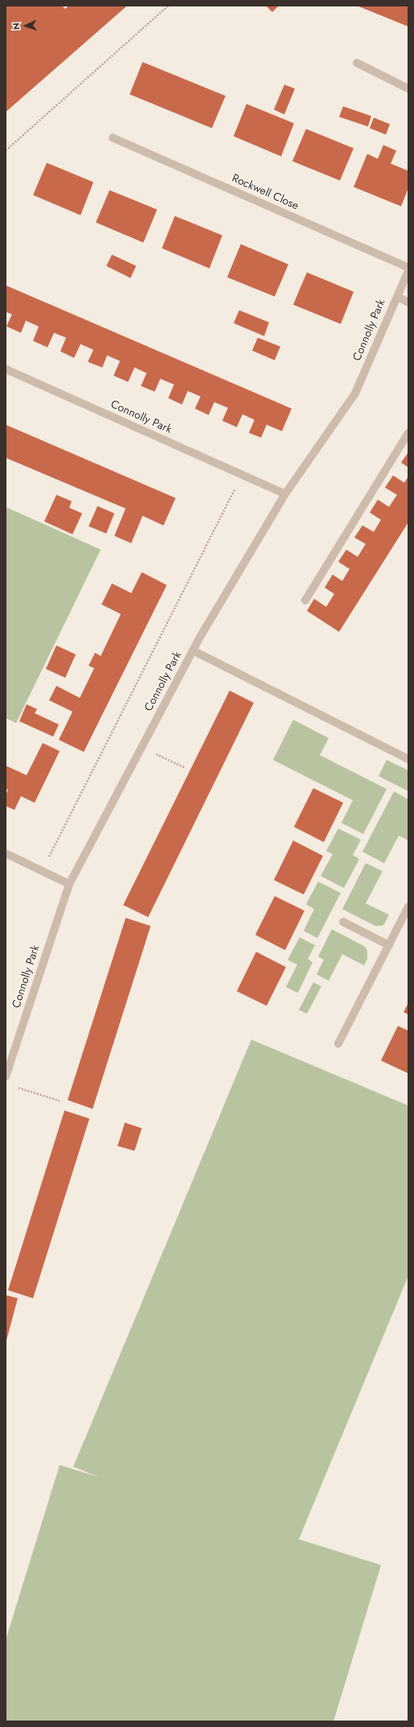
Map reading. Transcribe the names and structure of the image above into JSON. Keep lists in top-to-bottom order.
{
  "streets": {
    "street": ["Rockwell Close", "Connolly Park"]
  },
  "north": "left"
}
